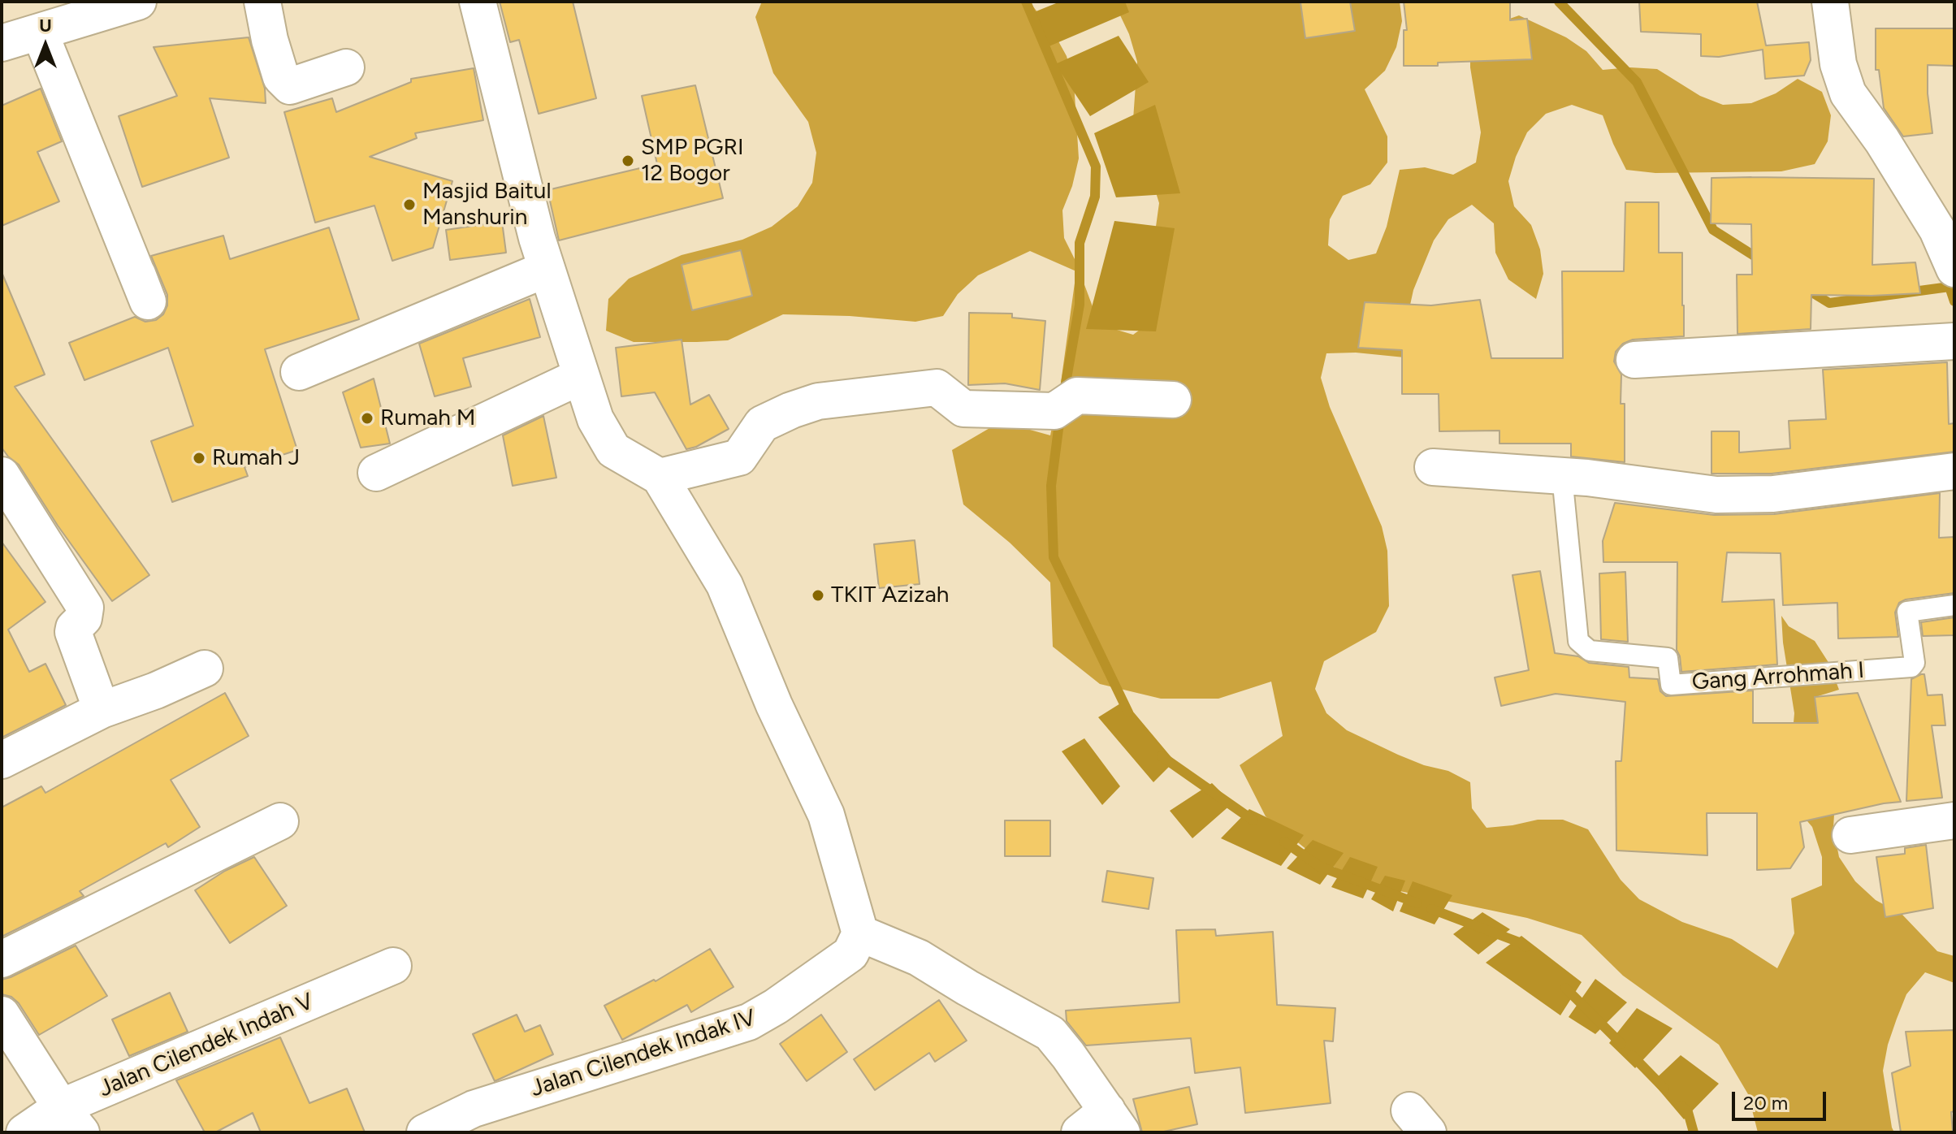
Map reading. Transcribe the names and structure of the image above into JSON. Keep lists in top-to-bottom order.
{
  "streets": {
    "street": ["Jalan Cilendek Indah V", "Jalan Cilendek Indak IV"],
    "lane": ["Gang Arrohmah I"]
  },
  "places": [
    "SMP PGRI 12 Bogor",
    "Masjid Baitul Manshurin",
    "Rumah M",
    "Rumah J",
    "TKIT Azizah"
  ],
  "scale_bar": "20 m",
  "north": "top"
}
